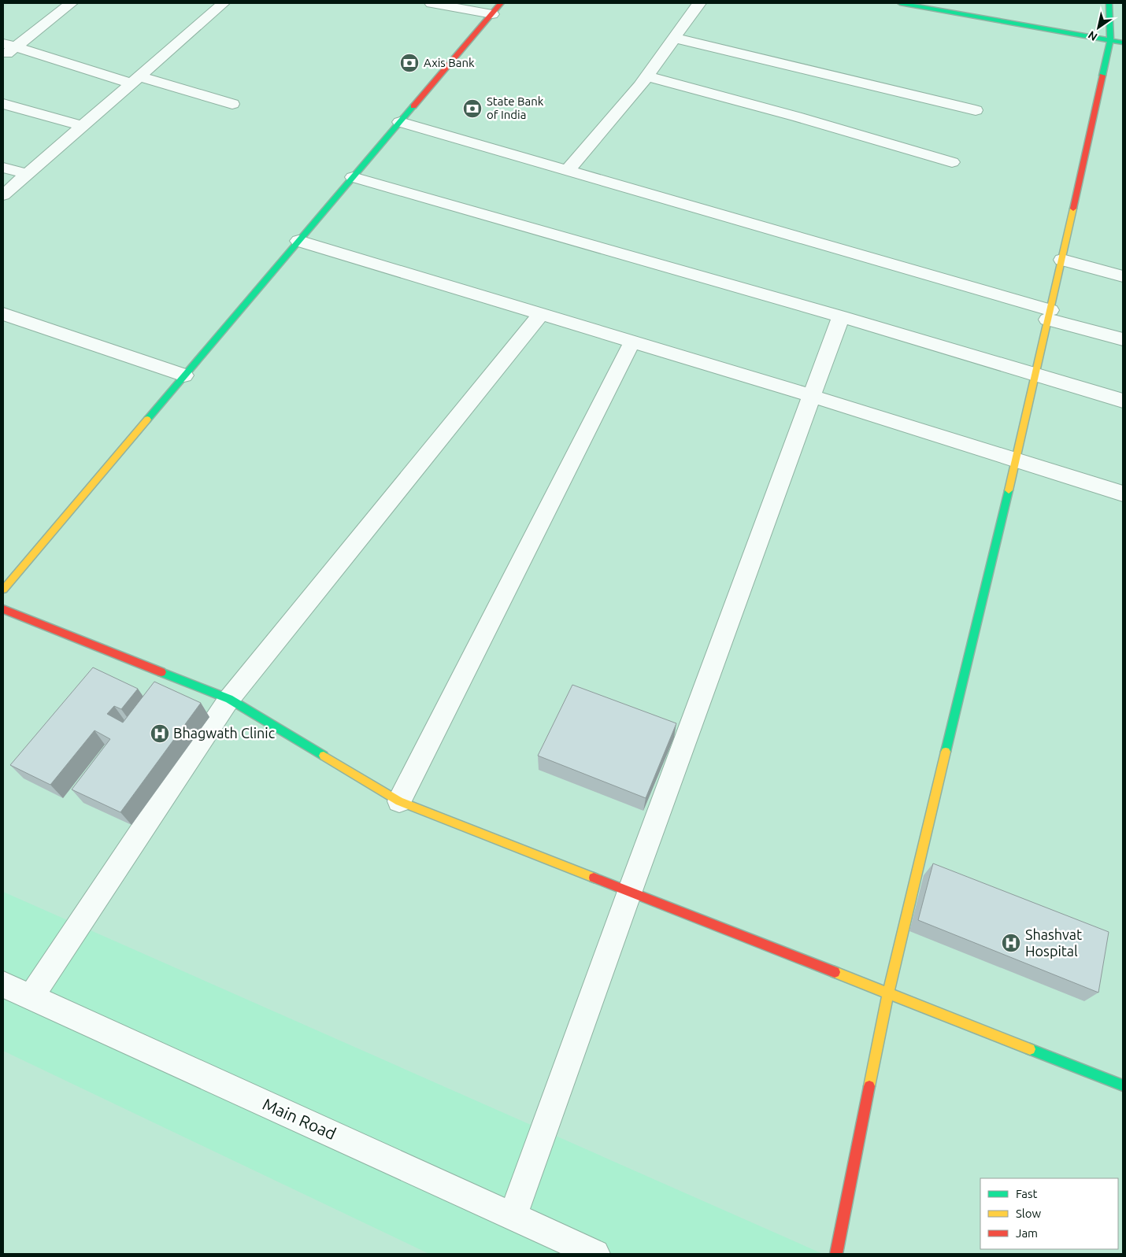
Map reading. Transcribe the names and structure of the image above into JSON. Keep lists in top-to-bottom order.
{
  "streets": {
    "street": ["Main Road"]
  },
  "places": {
    "bank": ["Axis Bank", "State Bank of India"],
    "hospital": ["Bhagwath Clinic", "Shashvat Hospital"]
  },
  "legend": ["Fast", "Slow", "Jam"],
  "north": "bottom left"
}
